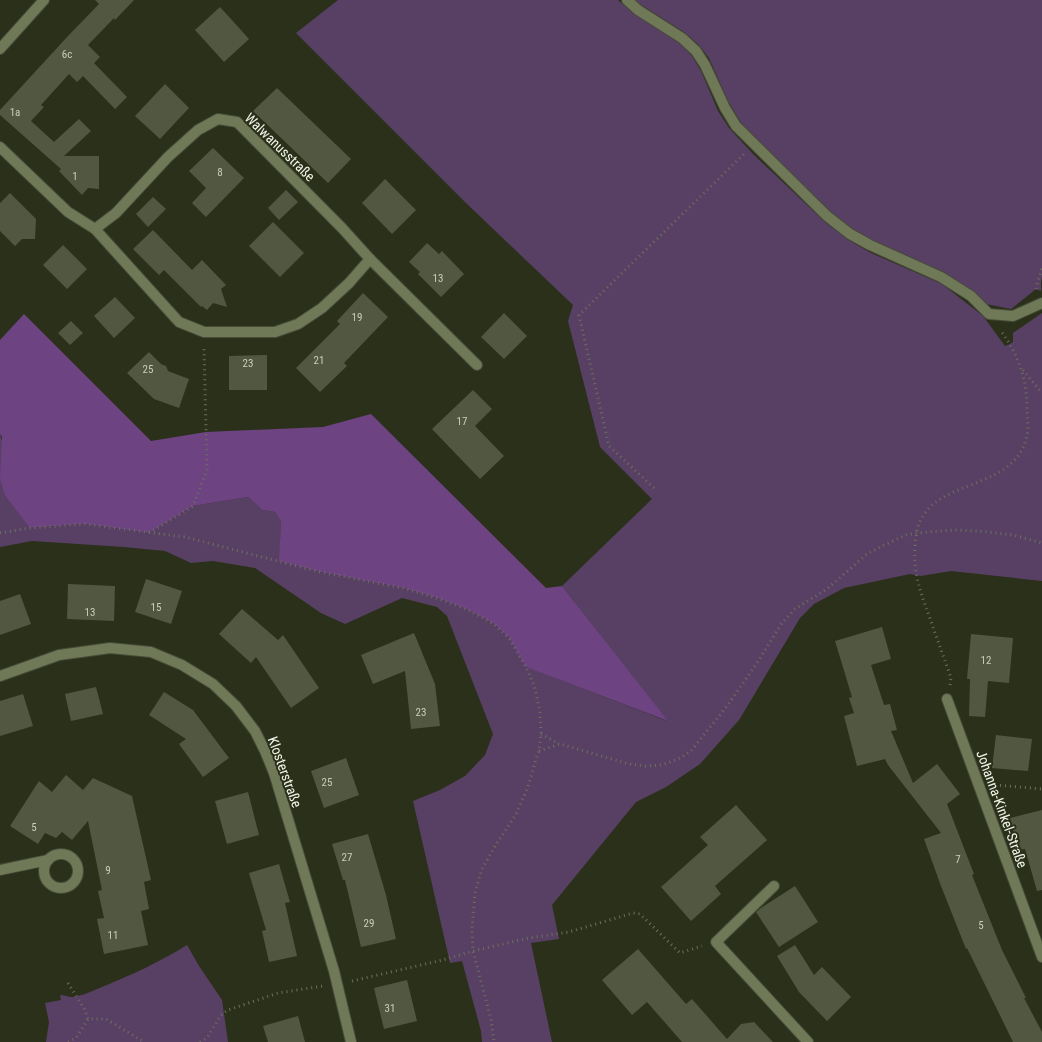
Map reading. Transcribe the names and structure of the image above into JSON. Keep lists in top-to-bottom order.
{
  "streets": {
    "street": ["Walwanusstraße", "Klosterstraße", "Johanna-Kinkel-Straße"]
  },
  "house_numbers": [
    "6c",
    "1a",
    "8",
    "1",
    "13",
    "19",
    "21",
    "23",
    "25",
    "17",
    "15",
    "13",
    "12",
    "23",
    "25",
    "5",
    "27",
    "7",
    "9",
    "29",
    "5",
    "11",
    "31"
  ]
}
